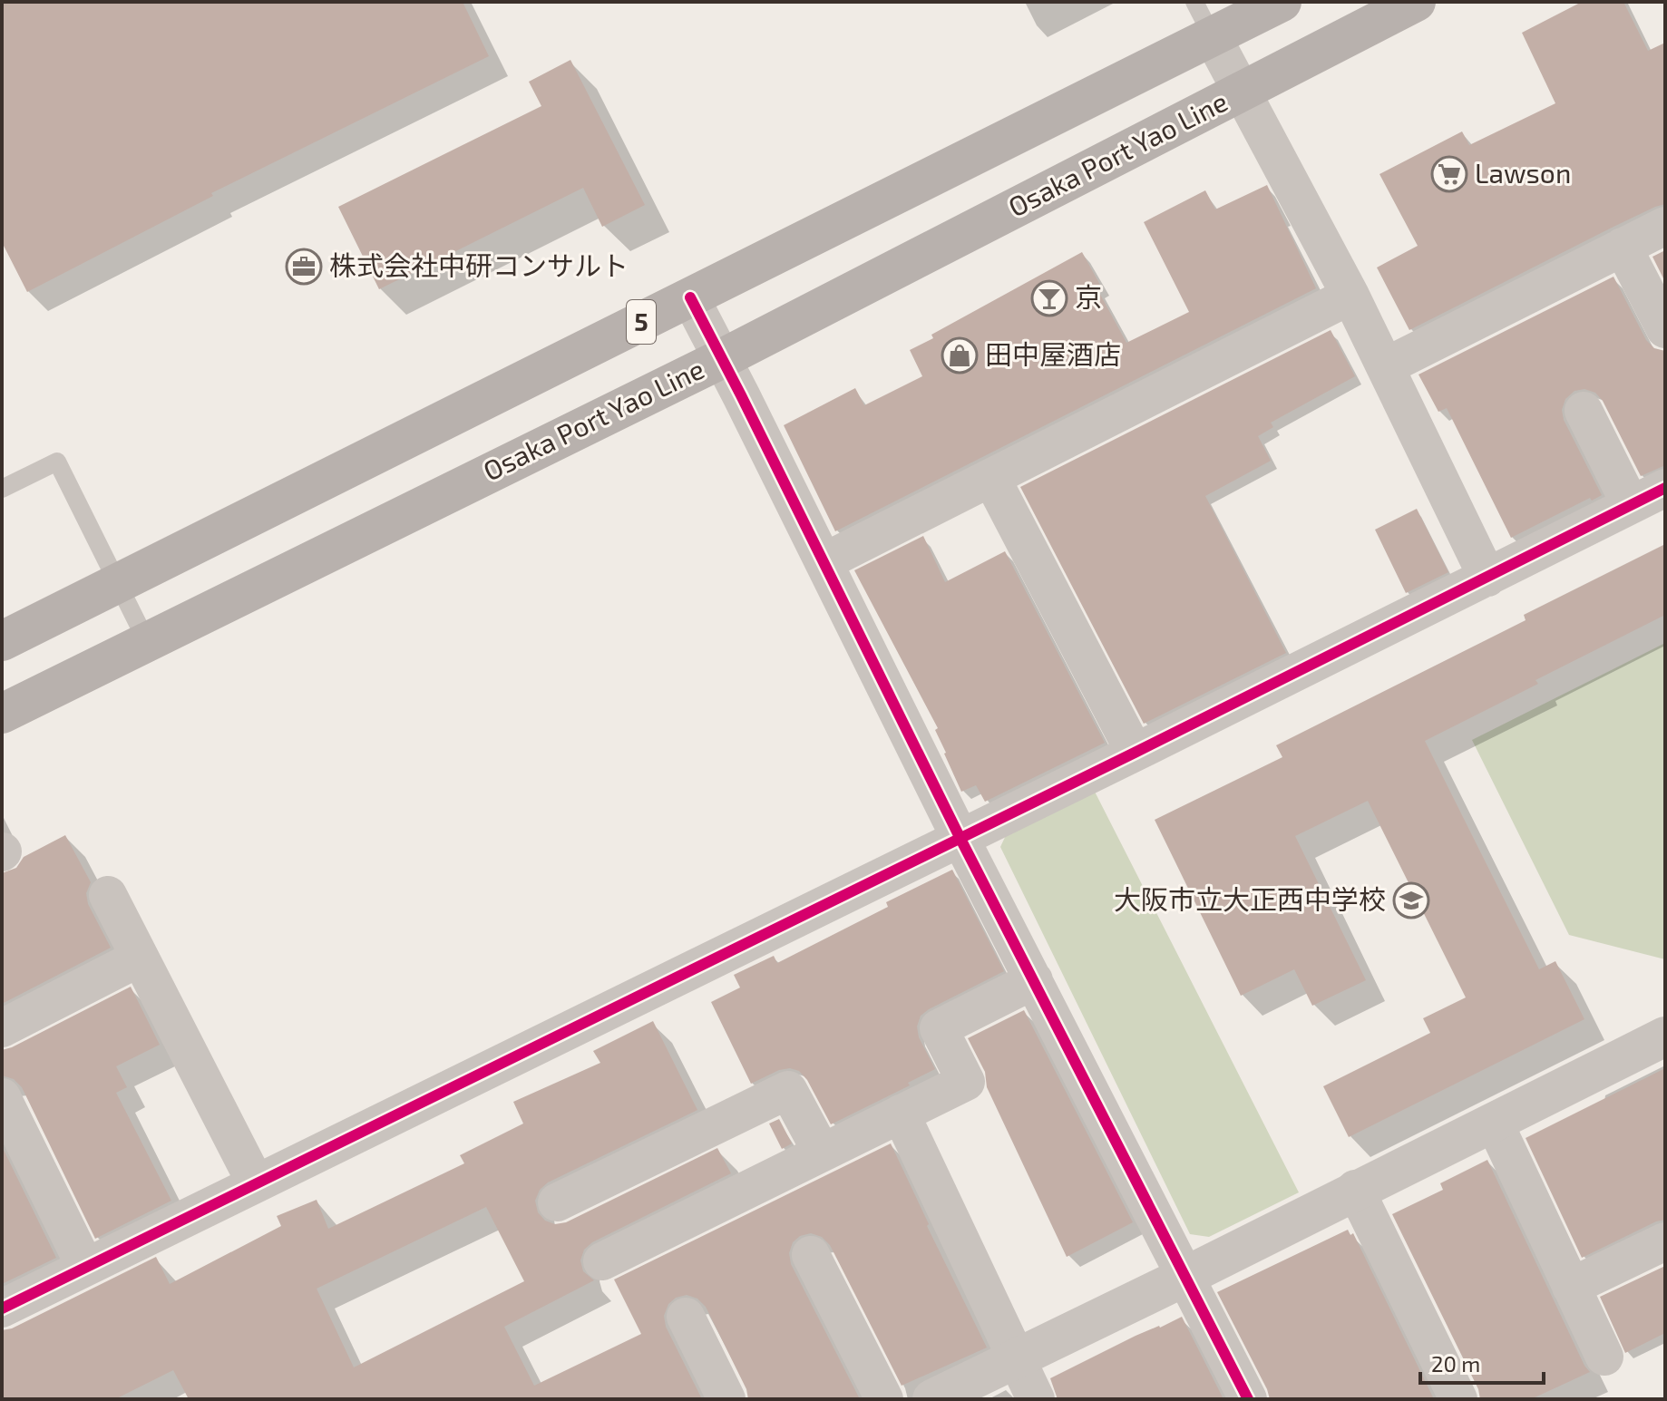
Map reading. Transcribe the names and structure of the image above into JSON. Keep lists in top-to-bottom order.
{
  "streets": {
    "main road": ["Osaka Port Yao Line", "5"]
  },
  "places": {
    "supermarket": ["Lawson"],
    "office": ["株式会社中研コンサルト"],
    "bar": ["京"],
    "shop": ["田中屋酒店"],
    "school or university": ["大阪市立大正西中学校"]
  },
  "scale_bar": "20 m"
}
